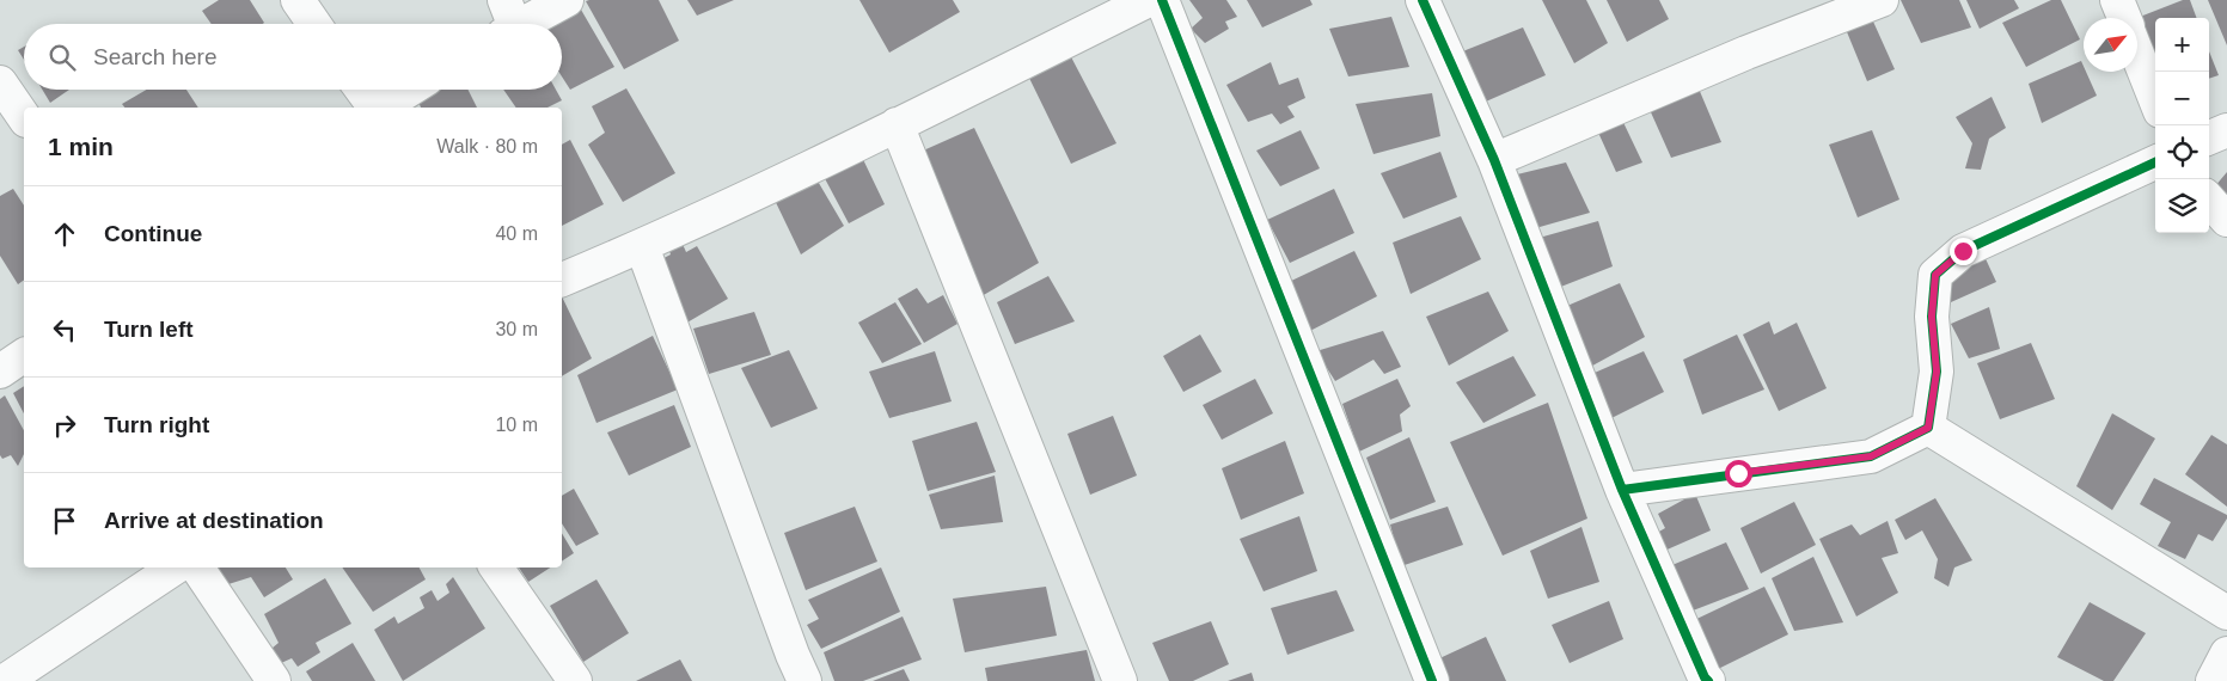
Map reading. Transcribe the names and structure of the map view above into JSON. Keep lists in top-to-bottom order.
{
  "north": "top right",
  "page": {
    "map_buttons": ["+", "−"],
    "search": "Search here",
    "heading": ["1 min", "Walk · 80 m"],
    "list": [
      ["Continue", "40 m"],
      ["Turn left", "30 m"],
      ["Turn right", "10 m"],
      "Arrive at destination"
    ]
  }
}
